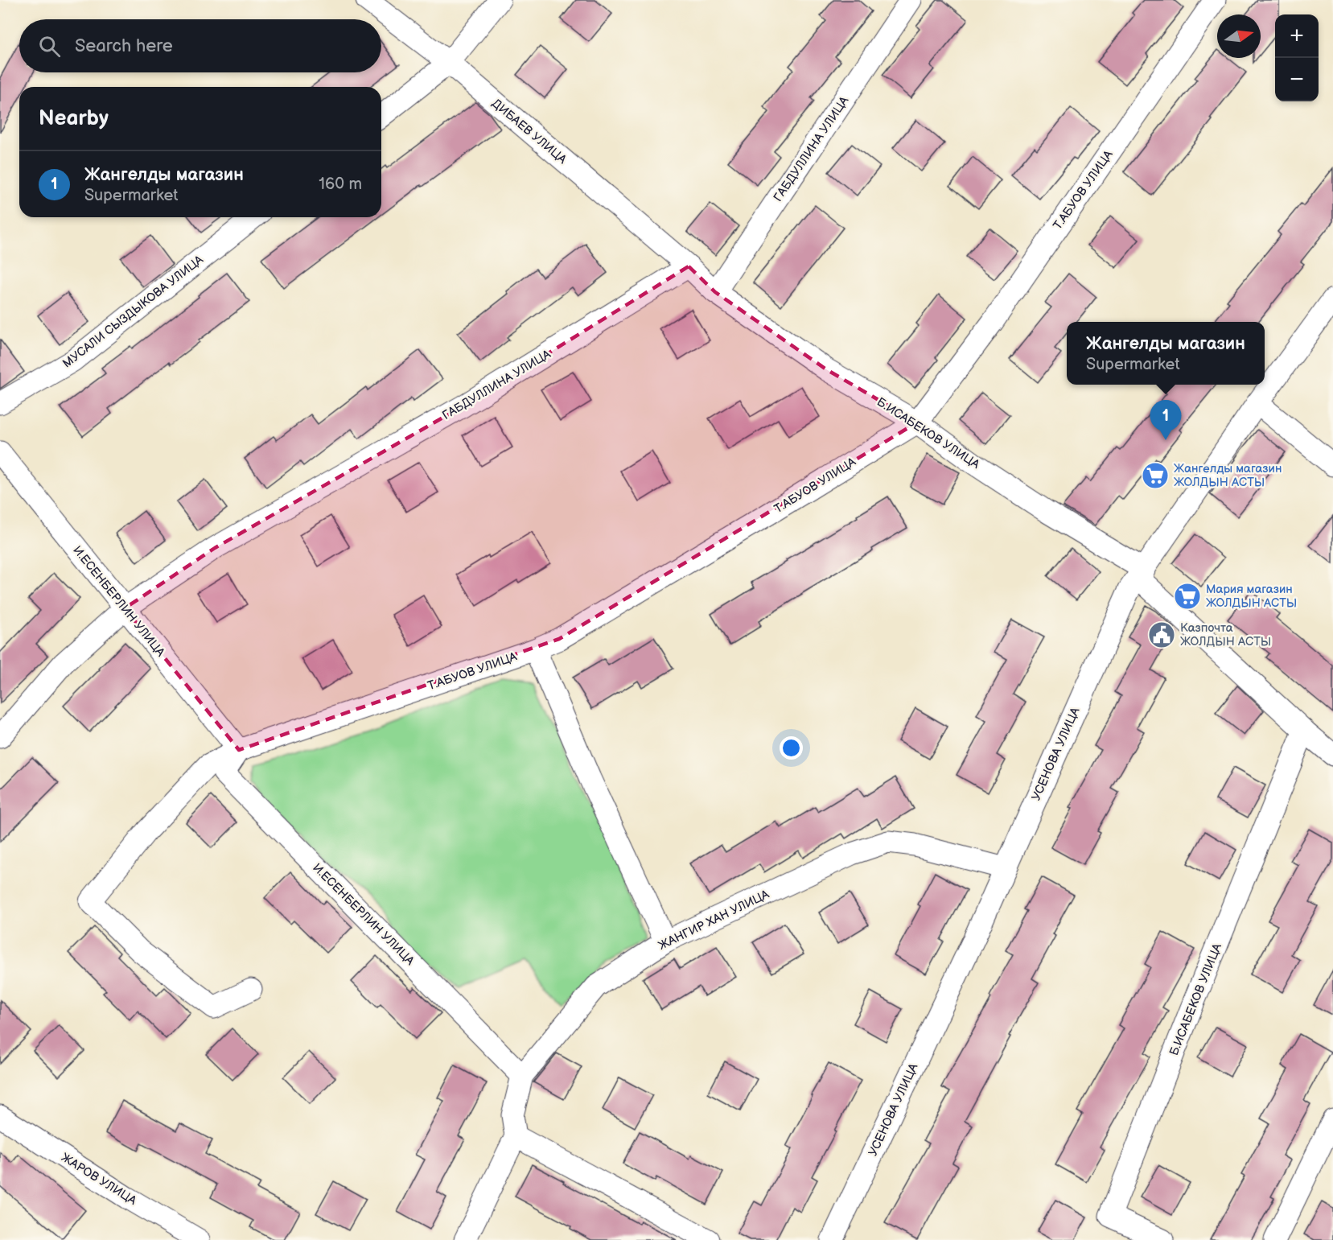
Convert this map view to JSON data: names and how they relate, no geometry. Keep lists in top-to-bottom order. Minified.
{"streets":{"street":["ДИБАЕВ УЛИЦА","ГАБДУЛЛИНА УЛИЦА","Т.АБУОВ УЛИЦА","МУСАЛИ СЫЗДЫКОВА УЛИЦА","Б.ИСАБЕКОВ УЛИЦА","И.ЕСЕНБЕРЛИН УЛИЦА","УСЕНОВА УЛИЦА","ЖАНГИР ХАН УЛИЦА","ЖАРОВ УЛИЦА"]},"crossings":[["ДИБАЕВ УЛИЦА","ГАБДУЛЛИНА УЛИЦА"],["ГАБДУЛЛИНА УЛИЦА","Б.ИСАБЕКОВ УЛИЦА"],["ГАБДУЛЛИНА УЛИЦА","И.ЕСЕНБЕРЛИН УЛИЦА"],["Т.АБУОВ УЛИЦА","Б.ИСАБЕКОВ УЛИЦА"],["Т.АБУОВ УЛИЦА","И.ЕСЕНБЕРЛИН УЛИЦА"],["Б.ИСАБЕКОВ УЛИЦА","УСЕНОВА УЛИЦА"],["И.ЕСЕНБЕРЛИН УЛИЦА","ЖАНГИР ХАН УЛИЦА"],["УСЕНОВА УЛИЦА","ЖАНГИР ХАН УЛИЦА"]],"places":{"supermarket":["Жангелды магазин ЖОЛДЫН АСТЫ","Мария магазин ЖОЛДЫН АСТЫ"],"public building":["Казпочта ЖОЛДЫН АСТЫ"]},"north":"right","page":{"map_buttons":["+","−"],"search":"Search here","heading":"Nearby","list":[{"mark":"1","name":"Жангелды магазин","note":"Supermarket","value":"160 m"}],"popup":["Жангелды магазин","Supermarket"],"pins":"1"}}
